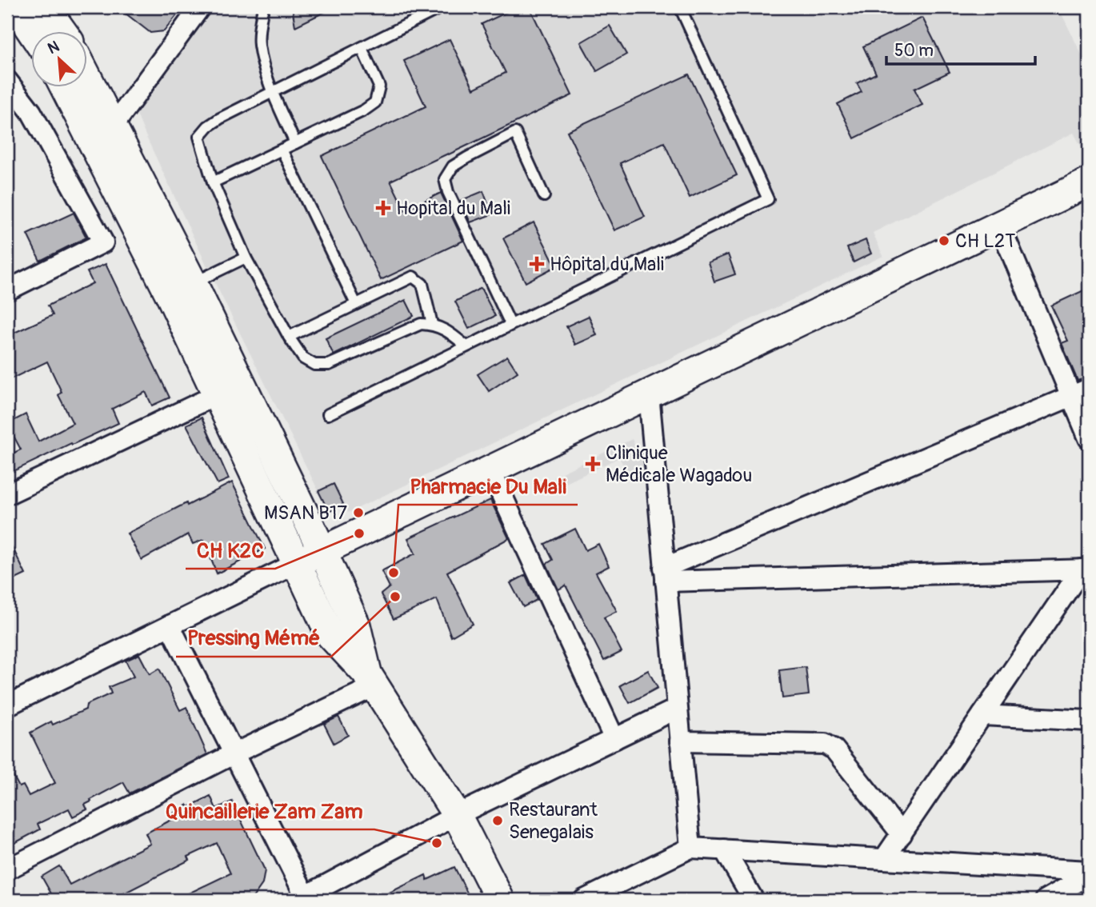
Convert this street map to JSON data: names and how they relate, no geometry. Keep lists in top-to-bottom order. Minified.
{"places":{"health":["Hopital du Mali","Hôpital du Mali","Clinique Médicale Wagadou"],"other":["CH L2T","MSAN B17","CH K2C","Pharmacie Du Mali","Pressing Mémé","Restaurant Senegalais","Quincaillerie Zam Zam"]},"scale_bar":"50 m","north":"top left"}
